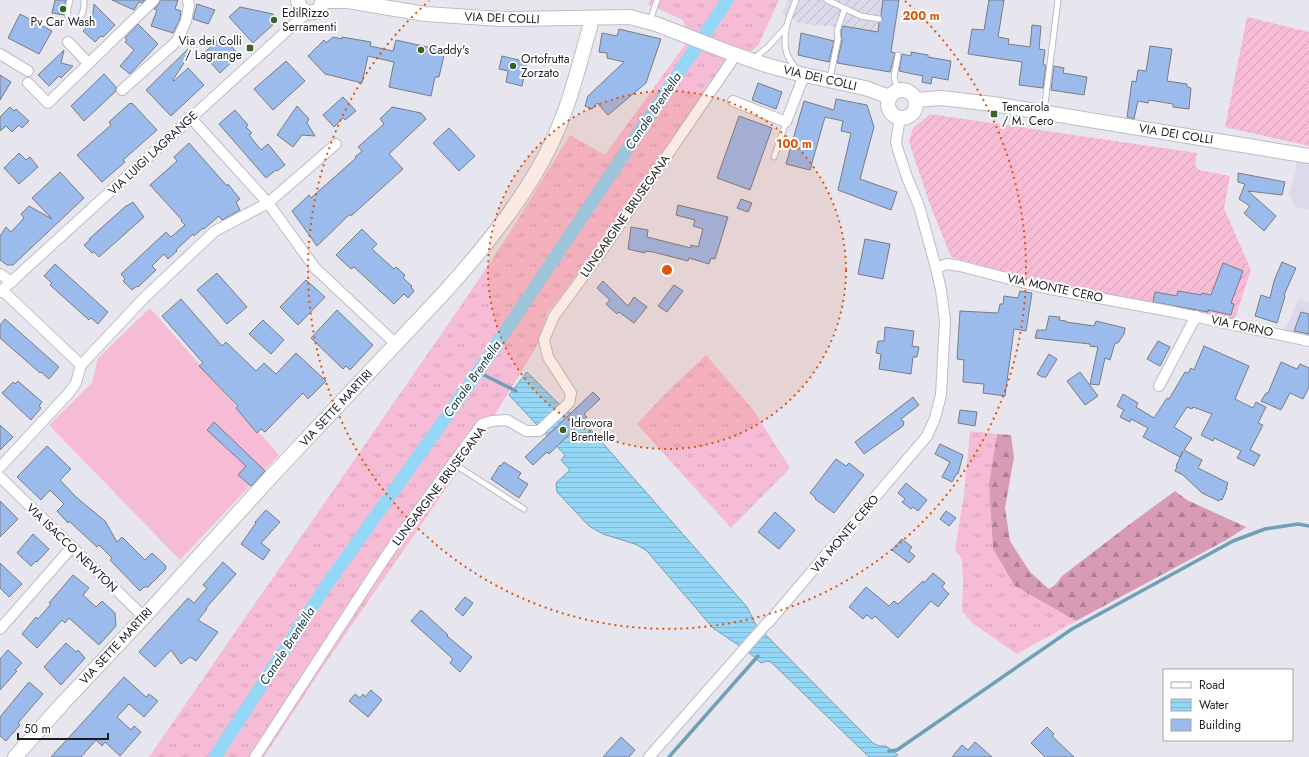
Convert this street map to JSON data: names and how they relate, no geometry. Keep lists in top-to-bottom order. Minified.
{"streets":{"main road":["VIA DEI COLLI","VIA SETTE MARTIRI"],"street":["VIA LUIGI LAGRANGE","LUNGARGINE BRUSEGANA","VIA MONTE CERO","VIA FORNO","VIA ISACCO NEWTON"]},"crossings":[["VIA DEI COLLI","VIA LUIGI LAGRANGE"],["VIA DEI COLLI","LUNGARGINE BRUSEGANA"],["VIA DEI COLLI","VIA MONTE CERO"],["VIA DEI COLLI","VIA SETTE MARTIRI"],["VIA MONTE CERO","VIA FORNO"],["VIA SETTE MARTIRI","VIA ISACCO NEWTON"]],"water":["Canale Brentella"],"places":{"other":["Pv Car Wash","EdilRizzo Serramenti","Caddy's","Ortofrutta Zorzato","Idrovora Brentelle"],"transit":["Via dei Colli / Lagrange","Tencarola / M. Cero"]},"legend":["Road","Water","Building"],"scale_bar":"50 m","rings":["200 m","100 m"]}
